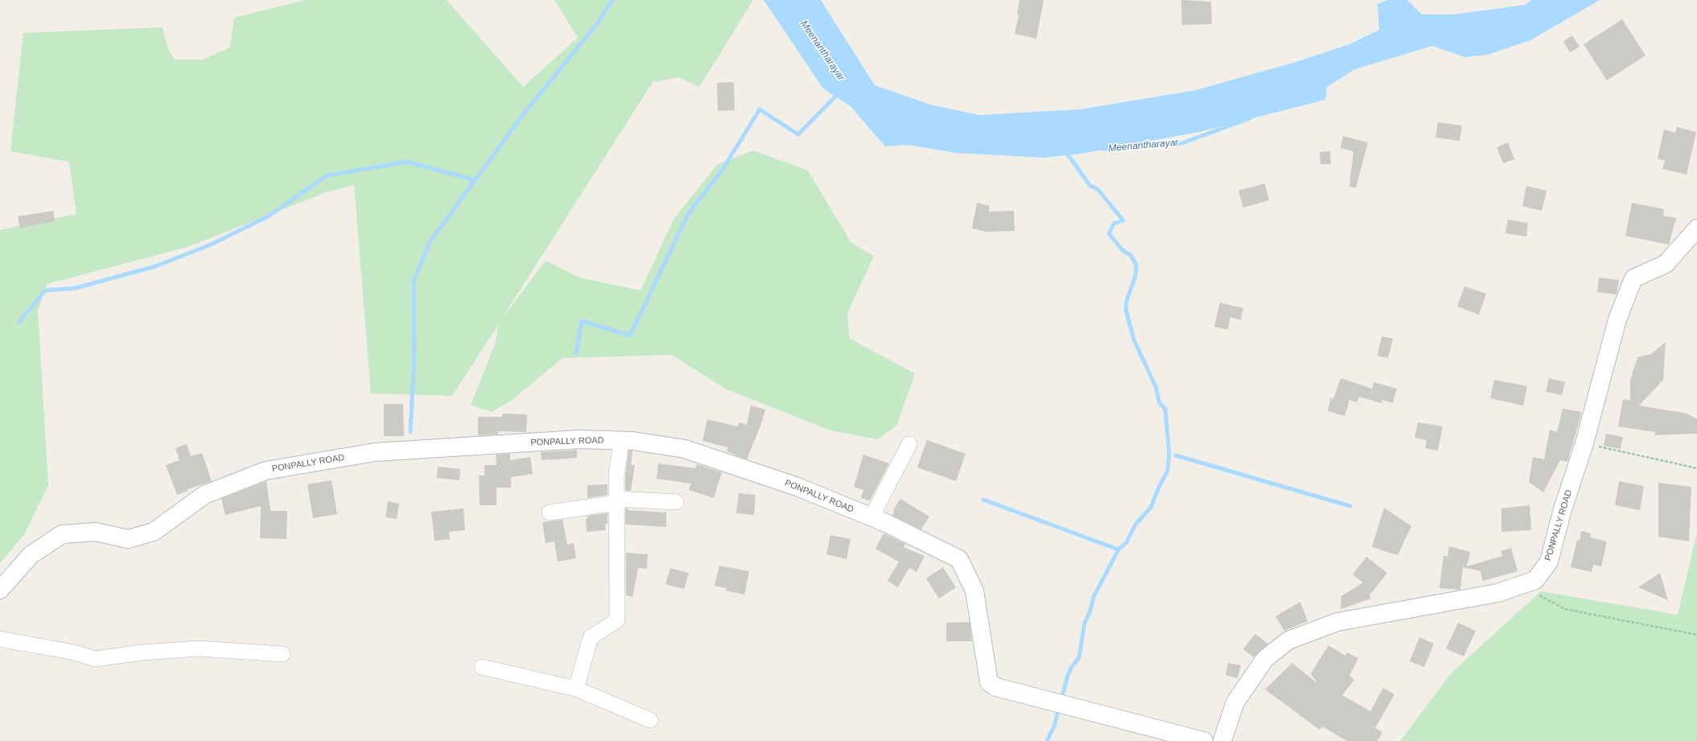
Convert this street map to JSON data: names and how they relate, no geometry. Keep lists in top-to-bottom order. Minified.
{"streets":{"main road":["PONPALLY ROAD"]},"water":["Meenantharayar"]}
